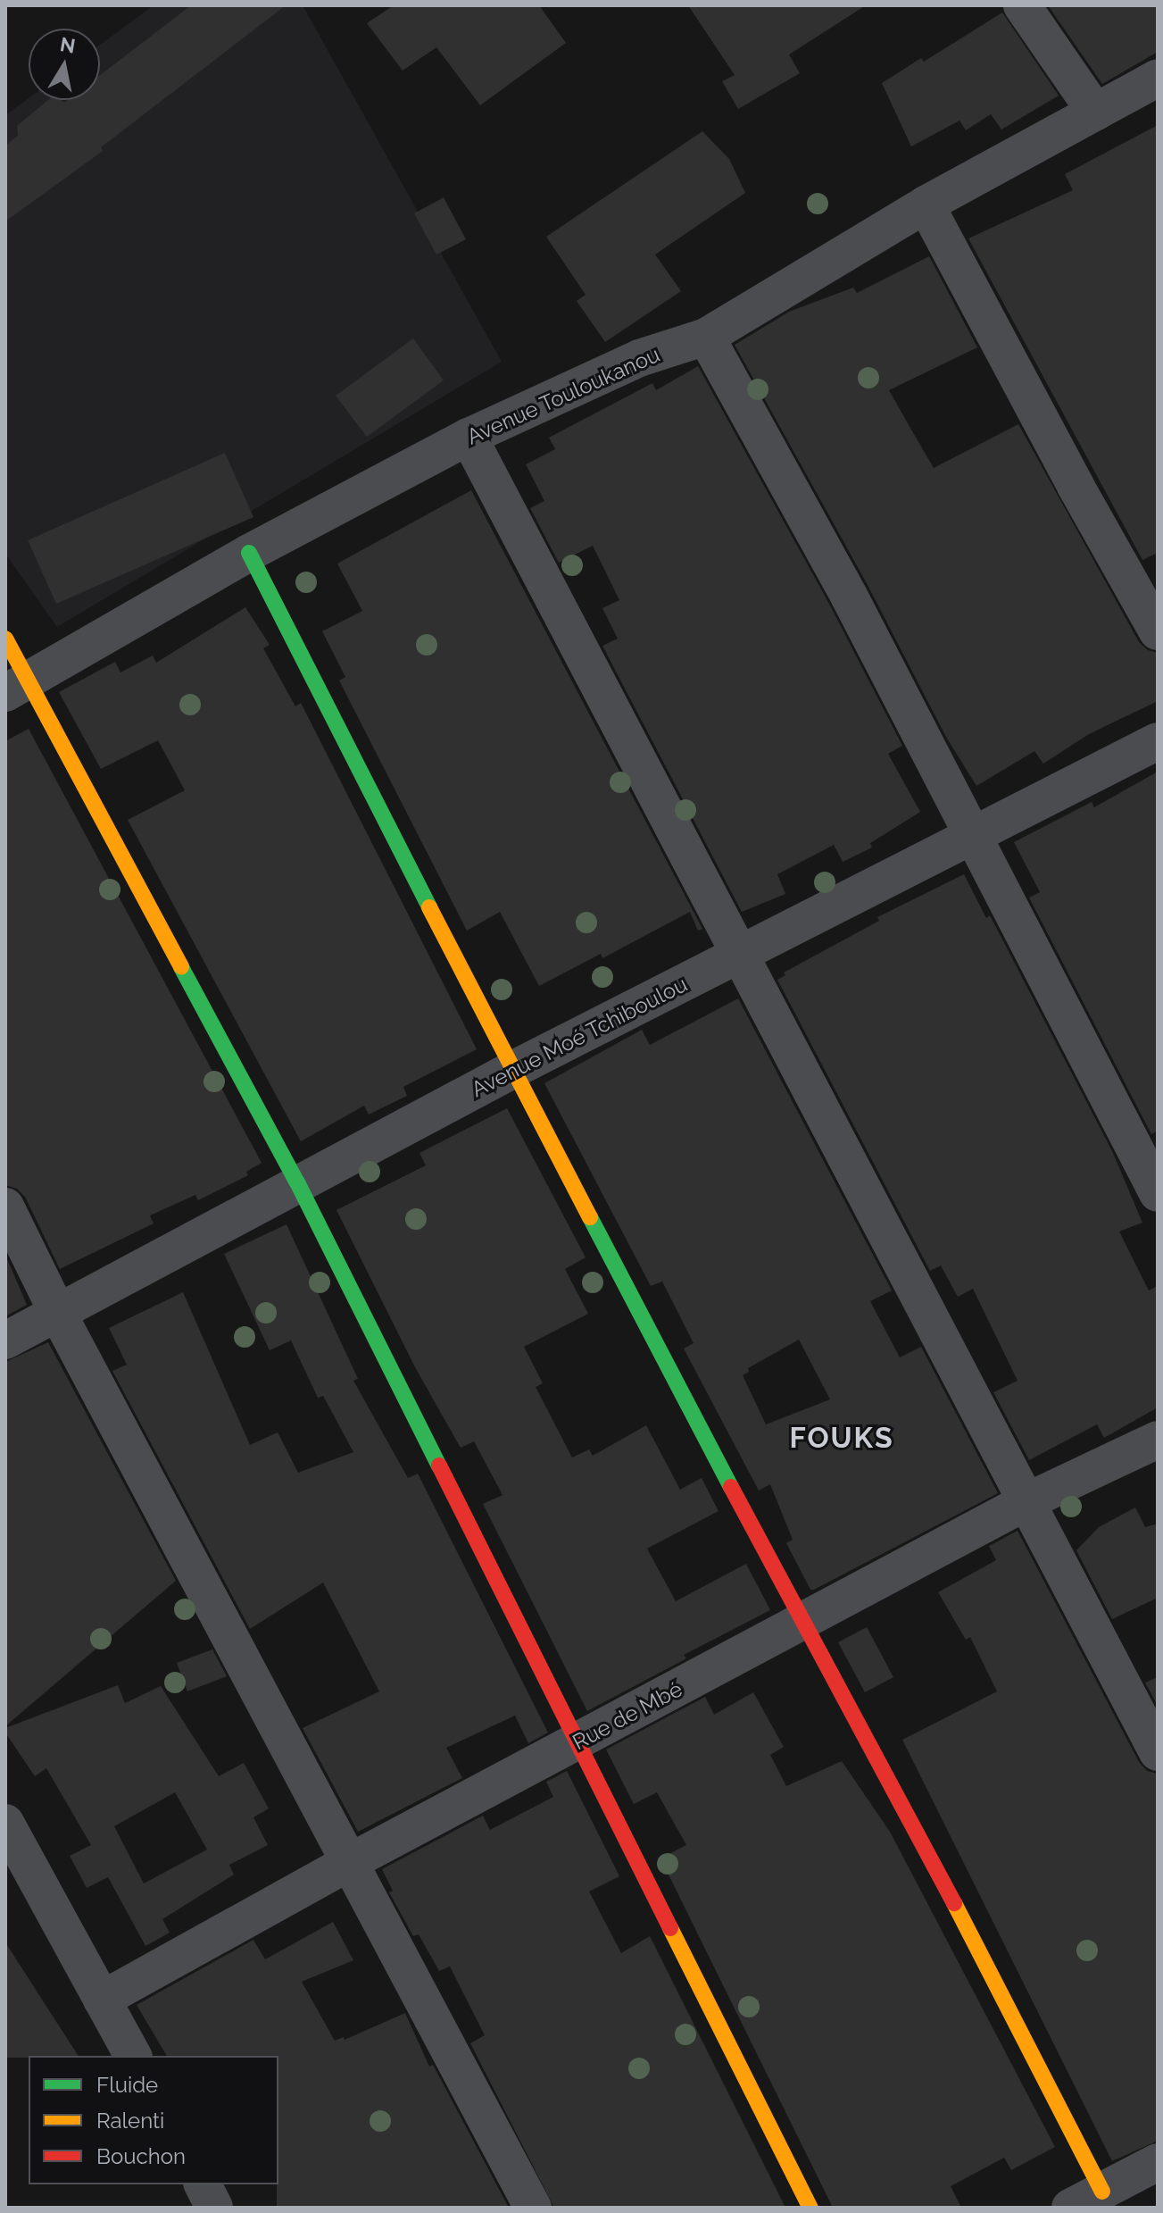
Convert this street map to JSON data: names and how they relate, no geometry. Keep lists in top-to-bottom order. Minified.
{"streets":{"street":["Avenue Touloukanou","Avenue Moé Tchiboulou","Rue de Mbé"]},"districts":["FOUKS"],"legend":["Fluide","Ralenti","Bouchon"],"north":"top"}
